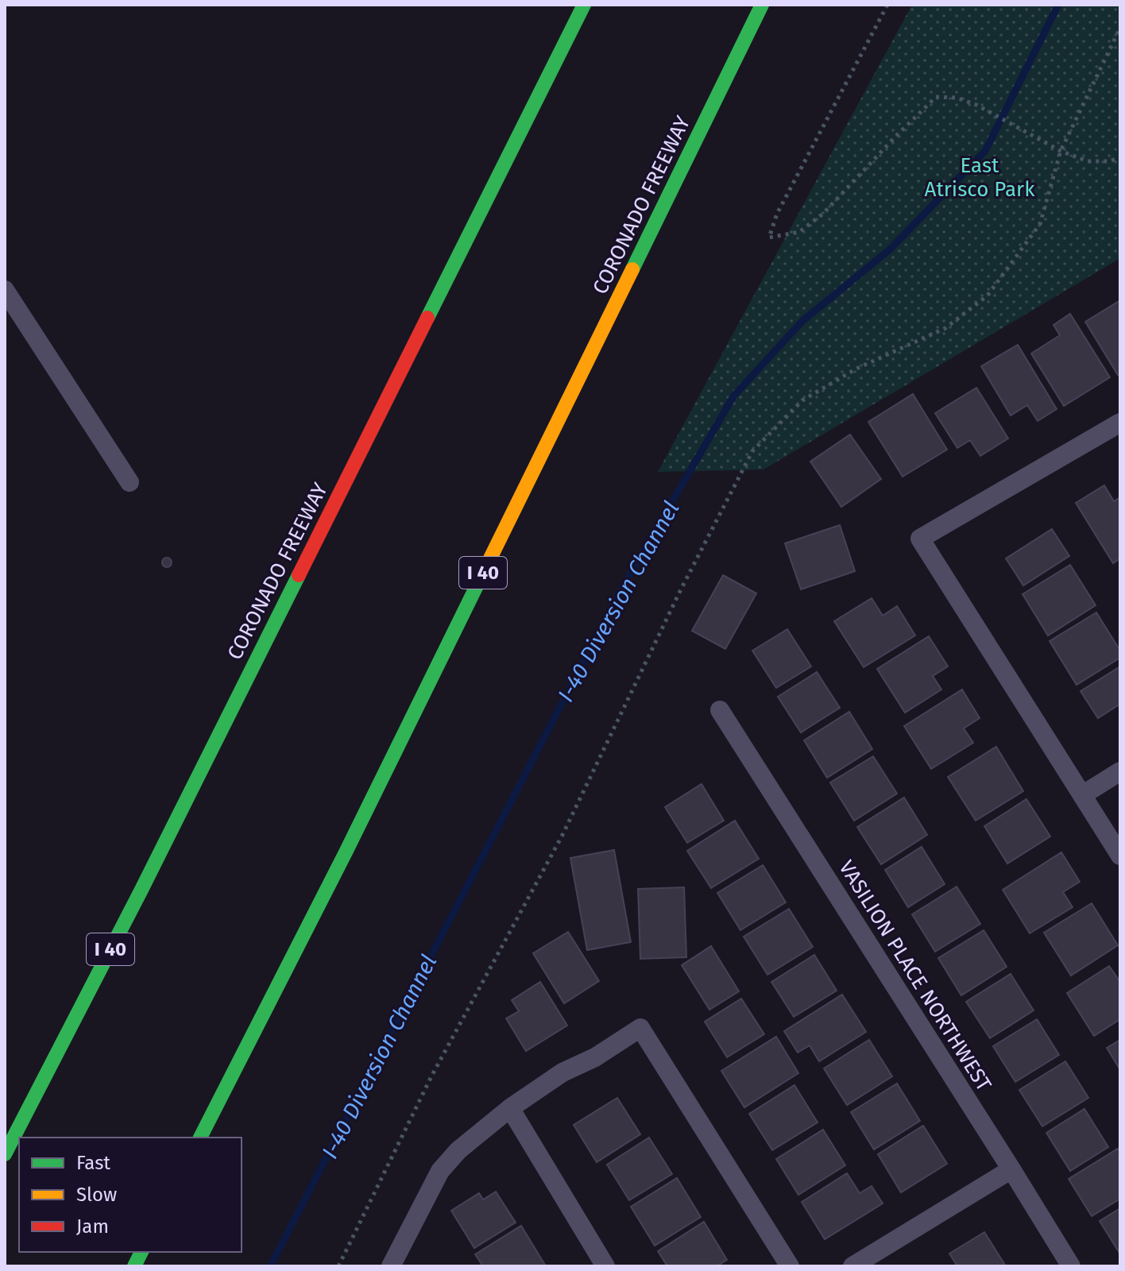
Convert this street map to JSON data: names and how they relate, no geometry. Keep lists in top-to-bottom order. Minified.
{"streets":{"highway":["CORONADO FREEWAY","I 40"],"street":["VASILION PLACE NORTHWEST"]},"water":["I-40 Diversion Channel"],"parks":["East Atrisco Park"],"legend":["Fast","Slow","Jam"]}
